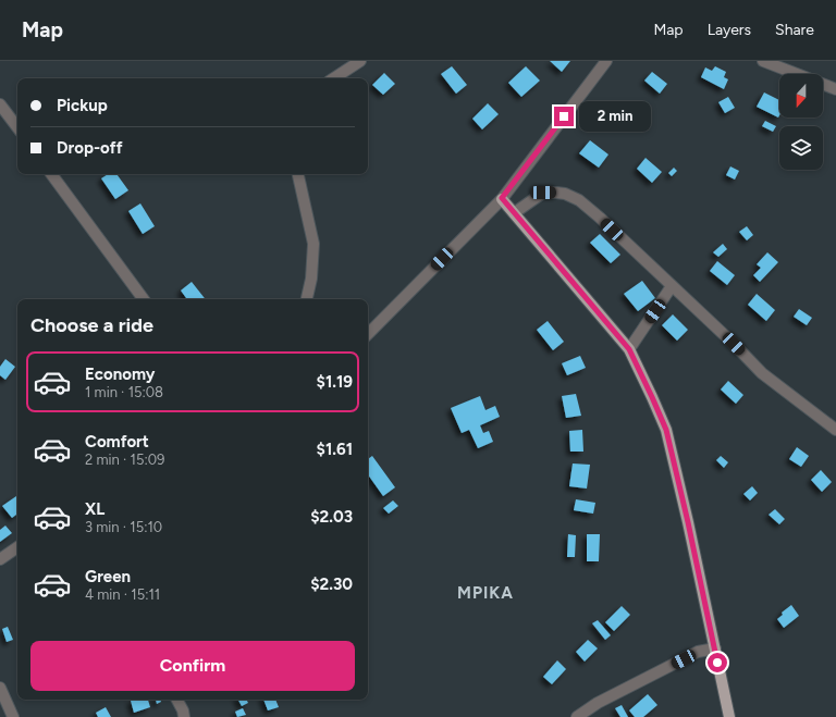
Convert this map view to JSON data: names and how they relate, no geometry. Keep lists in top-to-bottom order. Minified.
{"districts":["MPIKA"],"north":"bottom","page":{"header":"Map","nav":["Map","Layers","Share"],"banner":["Pickup","Drop-off"],"bubble":"2 min","heading":"Choose a ride","list":[{"name":"Economy","note":"1 min · 15:08","value":"$1.19"},{"name":"Comfort","note":"2 min · 15:09","value":"$1.61"},{"name":"XL","note":"3 min · 15:10","value":"$2.03"},{"name":"Green","note":"4 min · 15:11","value":"$2.30"}],"buttons":"Confirm"}}
